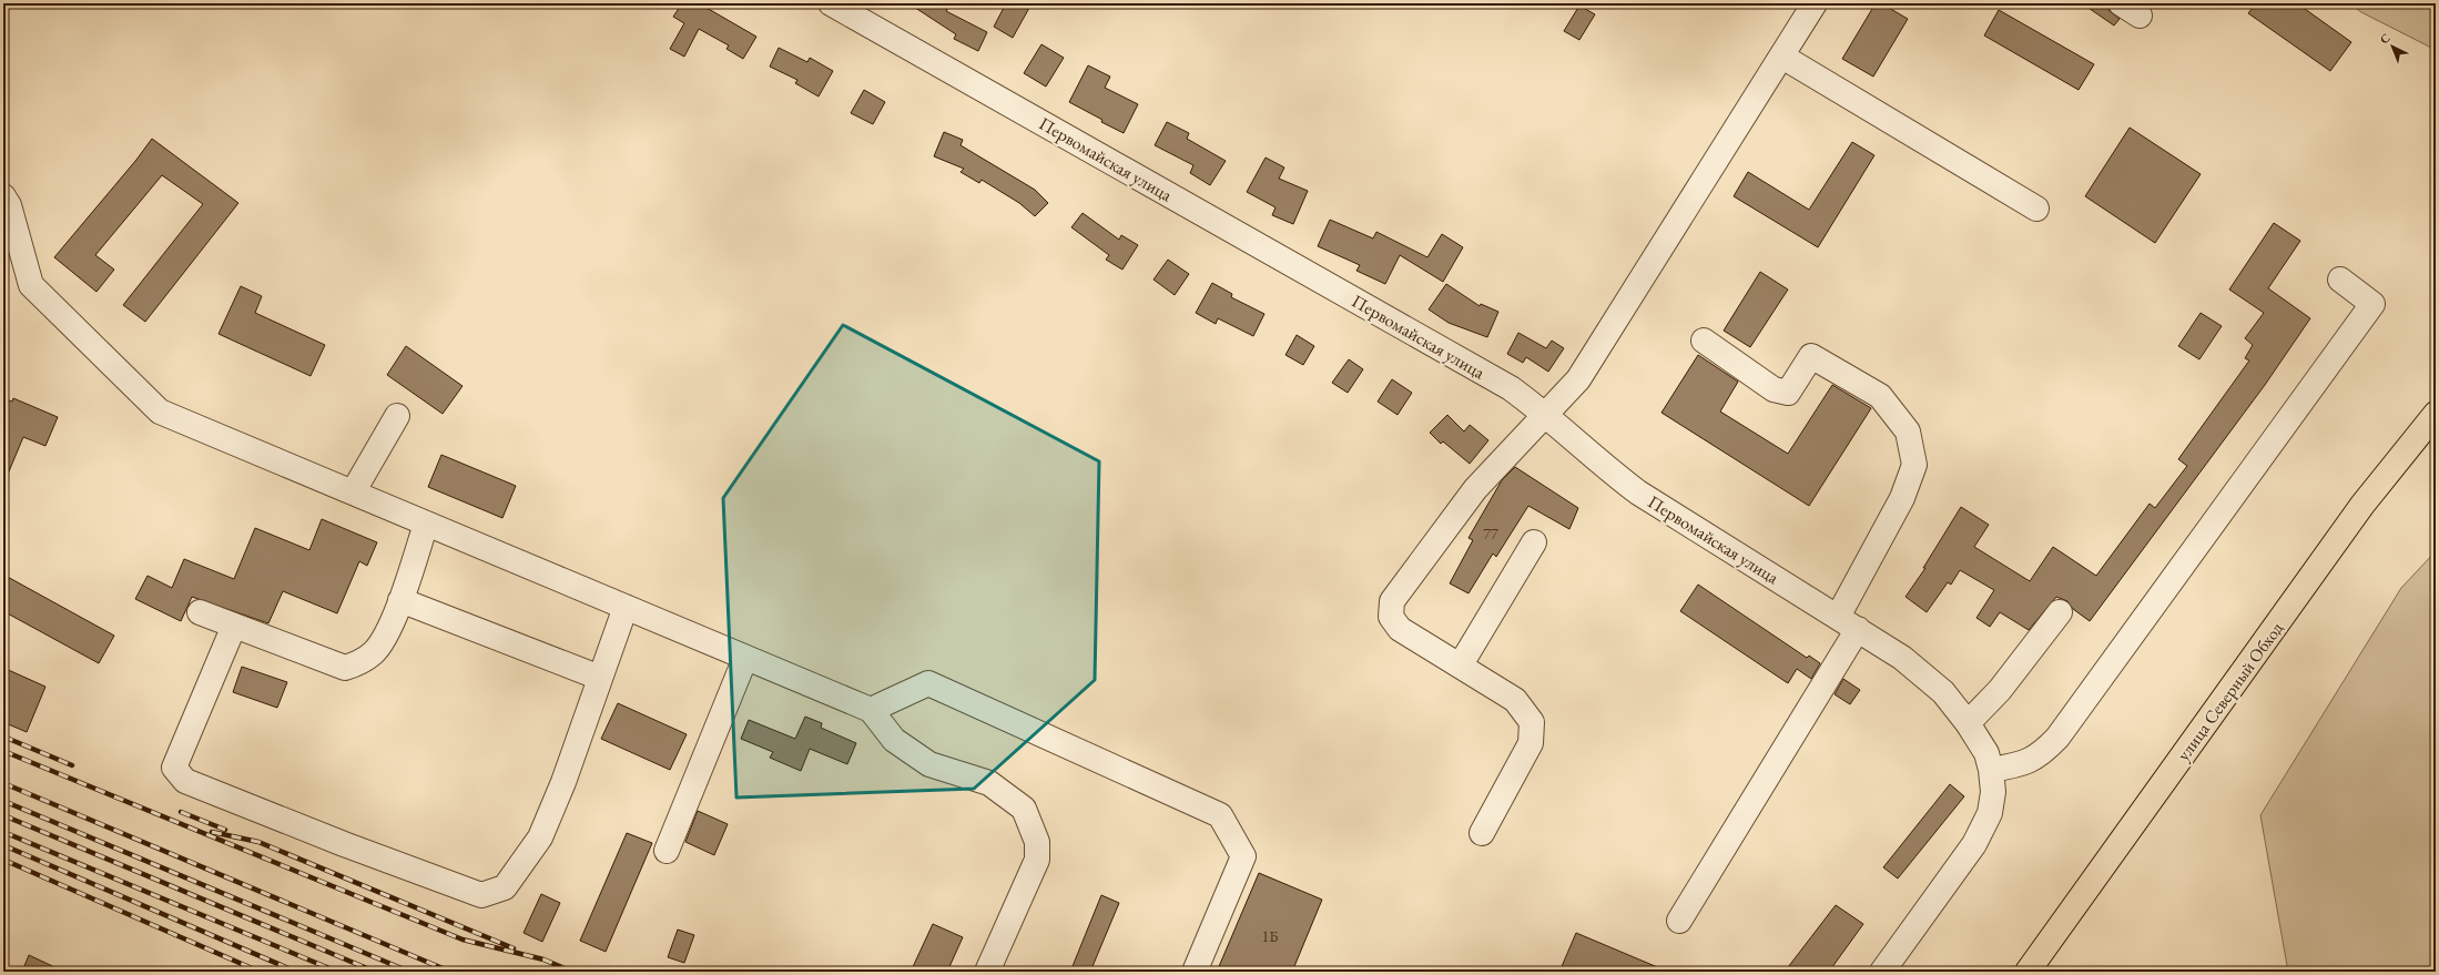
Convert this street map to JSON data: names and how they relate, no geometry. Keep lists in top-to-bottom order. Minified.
{"streets":{"highway":["улица Северный Обход"],"street":["Первомайская улица"]},"house_numbers":["77","1Б"],"north":"top left"}
